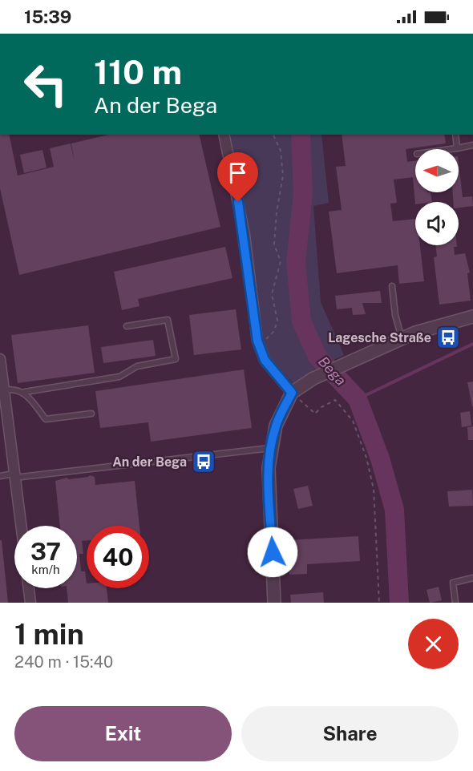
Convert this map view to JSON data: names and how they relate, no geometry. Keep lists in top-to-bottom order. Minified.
{"water":["Bega"],"places":{"bus stop":["Lagesche Straße","An der Bega"]},"north":"left","page":{"status":"15:39","turn":["110 m","An der Bega"],"speed":"37 km/h","limit":"40","heading":["1 min","240 m · 15:40"],"buttons":["Exit","Share"]}}
